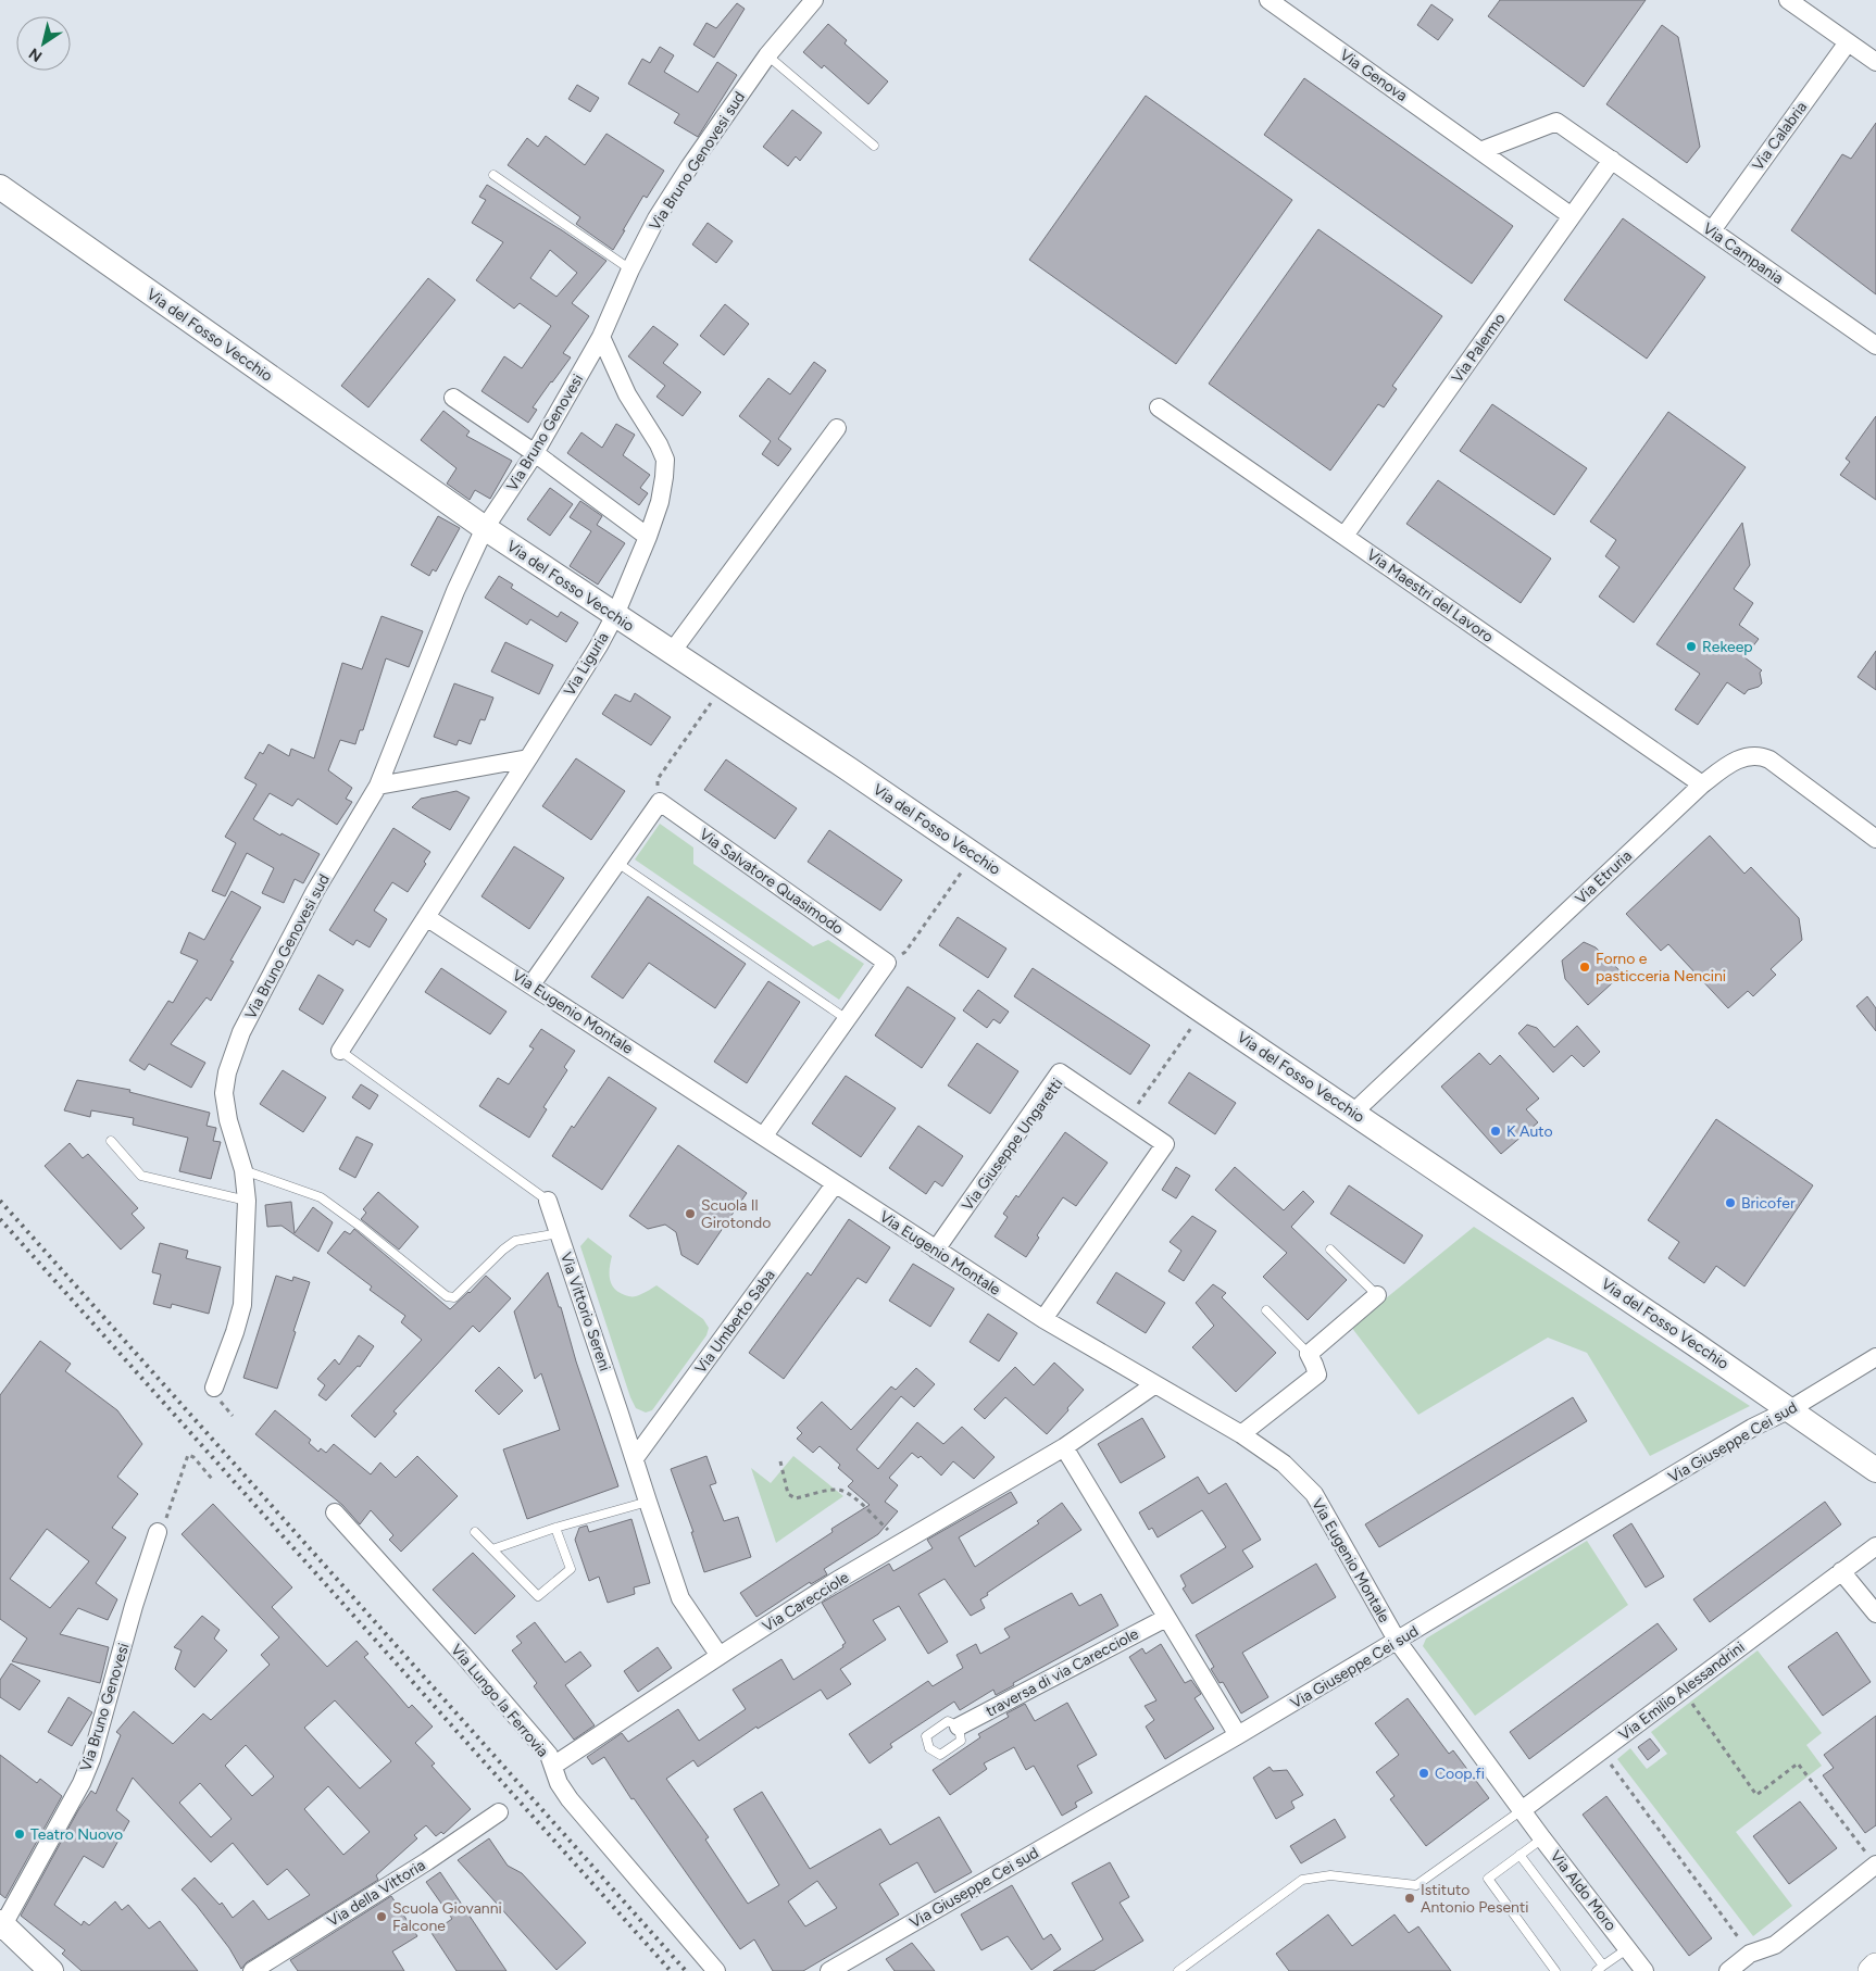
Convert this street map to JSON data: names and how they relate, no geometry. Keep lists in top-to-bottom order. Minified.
{"streets":{"street":["Via Genova","Via Calabria","Via Bruno Genovesi sud","Via Campania","Via del Fosso Vecchio","Via Palermo","Via Bruno Genovesi","Via Maestri del Lavoro","Via Liguria","Via Etruria","Via Salvatore Quasimodo","Via Eugenio Montale","Via Giuseppe Ungaretti","Via Vittorio Sereni","Via Umberto Saba","Via Giuseppe Cei sud","Via Carecciole","traversa di via Carecciole","Via Emilio Alessandrini","Via Lungo la Ferrovia","Via Aldo Moro","Via della Vittoria"]},"crossings":[["Via Genova","Via Palermo"],["Via Calabria","Via Campania"],["Via Bruno Genovesi sud","Via del Fosso Vecchio"],["Via Bruno Genovesi sud","Via Bruno Genovesi"],["Via Bruno Genovesi sud","Via Liguria"],["Via Campania","Via Palermo"],["Via del Fosso Vecchio","Via Bruno Genovesi"],["Via del Fosso Vecchio","Via Liguria"],["Via del Fosso Vecchio","Via Etruria"],["Via del Fosso Vecchio","Via Giuseppe Cei sud"],["Via Palermo","Via Maestri del Lavoro"],["Via Bruno Genovesi","Via Liguria"],["Via Maestri del Lavoro","Via Etruria"],["Via Eugenio Montale","Via Giuseppe Ungaretti"],["Via Eugenio Montale","Via Umberto Saba"],["Via Eugenio Montale","Via Giuseppe Cei sud"],["Via Eugenio Montale","Via Carecciole"],["Via Eugenio Montale","Via Emilio Alessandrini"],["Via Eugenio Montale","Via Aldo Moro"],["Via Vittorio Sereni","Via Umberto Saba"],["Via Vittorio Sereni","Via Carecciole"],["Via Carecciole","Via Lungo la Ferrovia"],["Via Emilio Alessandrini","Via Aldo Moro"]],"places":["Rekeep","Forno e pasticceria Nencini","K Auto","Bricofer","Scuola Il Girotondo","Coop.fi","Teatro Nuovo","Istituto Antonio Pesenti","Scuola Giovanni Falcone"],"north":"bottom left"}
